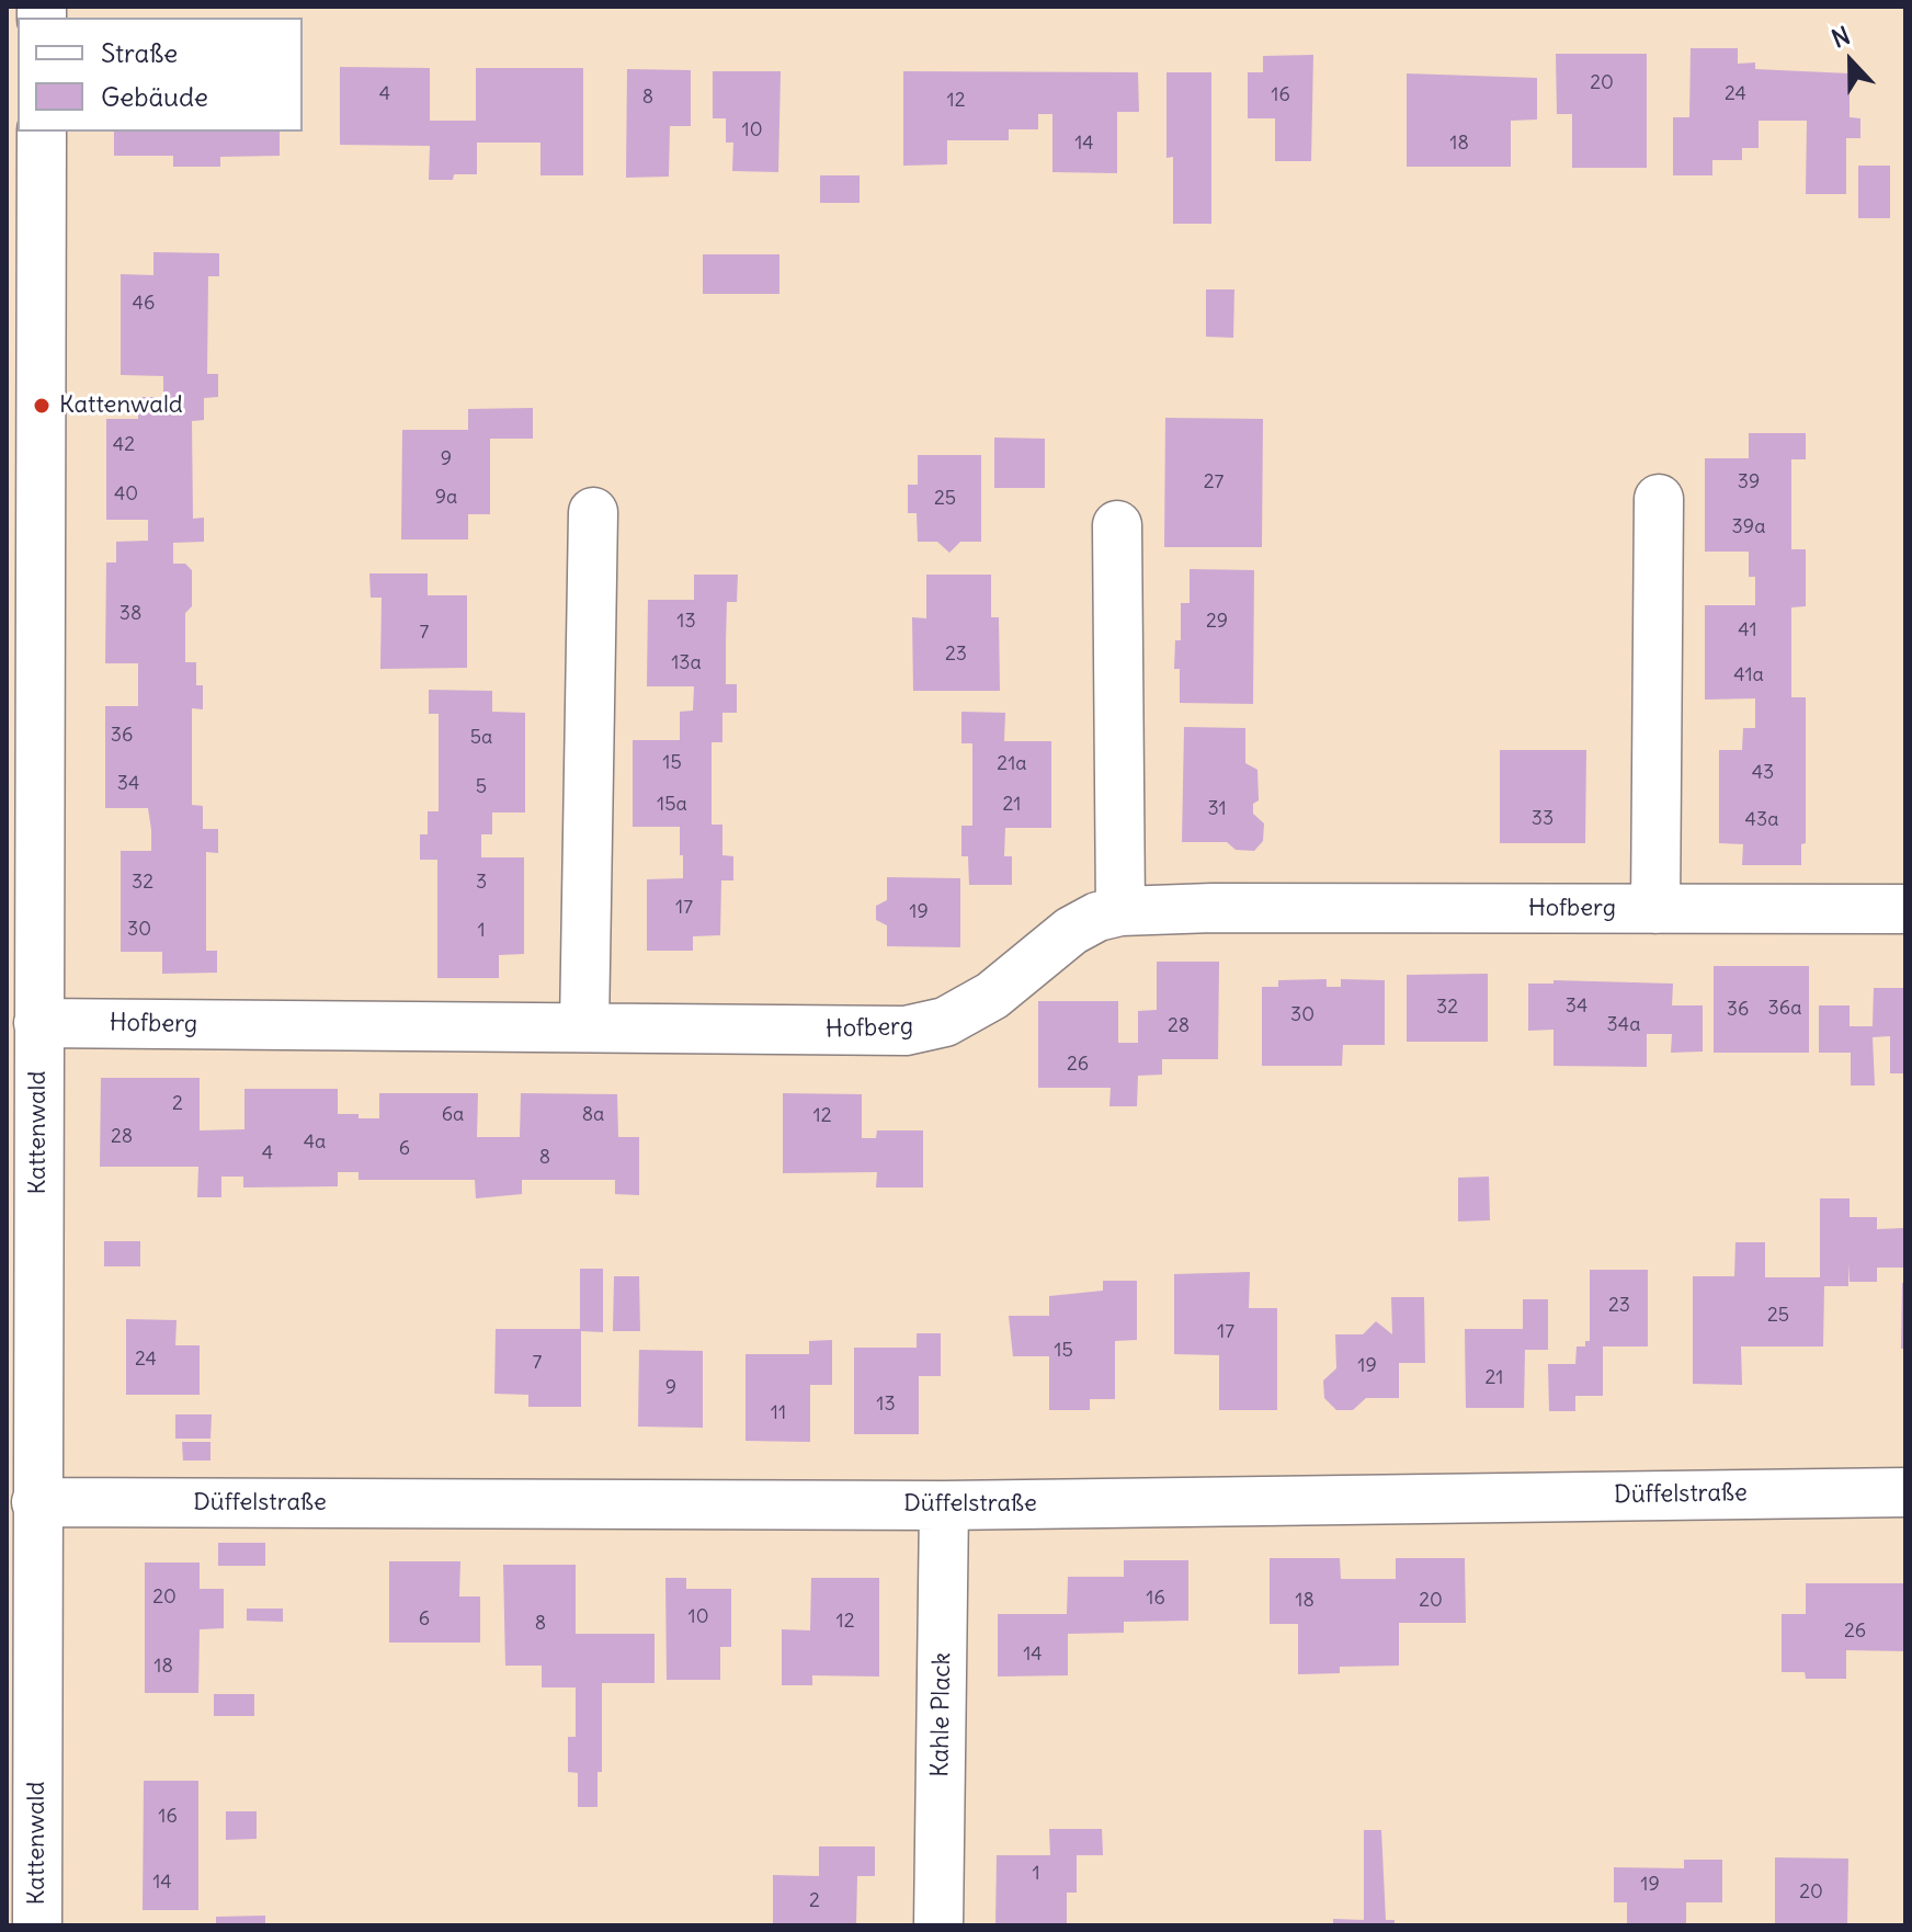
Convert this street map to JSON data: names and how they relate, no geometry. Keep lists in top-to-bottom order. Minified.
{"streets":{"street":["Hofberg","Kattenwald","Düffelstraße","Kahle Plack"]},"crossings":[["Hofberg","Kattenwald"],["Kattenwald","Düffelstraße"],["Düffelstraße","Kahle Plack"]],"places":["Kattenwald"],"house_numbers":["20","4","24","16","8","12","10","14","18","46","42","9","27","39","40","9a","25","39a","38","13","29","41","7","23","13a","41a","36","5a","15","21a","43","34","5","15a","21","31","33","43a","32","3","17","19","30","1","34","32","36a","36","30","34a","28","26","2","6a","8a","12","28","4a","6","4","8","23","25","17","15","24","7","19","21","9","13","11","20","16","18","20","10","6","12","8","26","14","18","16","1","14","19","20","2"],"legend":["Straße","Gebäude"],"north":"top"}
